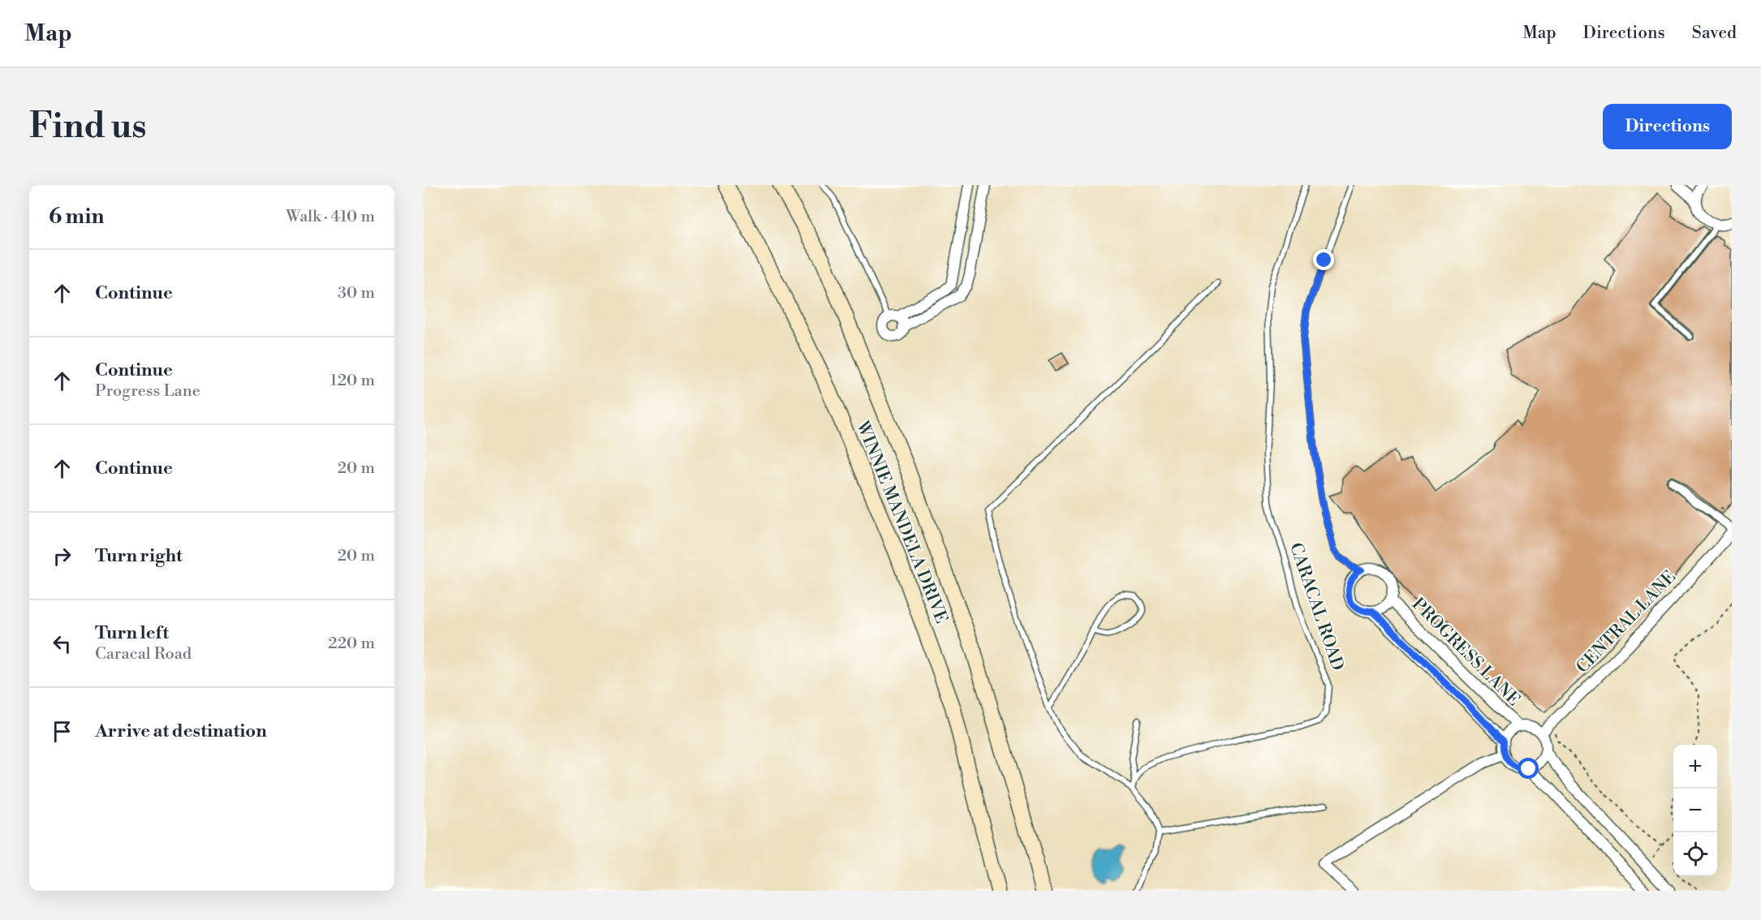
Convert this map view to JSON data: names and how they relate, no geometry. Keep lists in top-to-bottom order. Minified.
{"streets":{"main road":["WINNIE MANDELA DRIVE"],"street":["CENTRAL LANE","PROGRESS LANE"],"lane":["CARACAL ROAD"]},"crossings":[["CENTRAL LANE","PROGRESS LANE"]],"page":{"header":"Map","nav":["Map","Directions","Saved"],"buttons":"Directions","title":"Find us","heading":["6 min","Walk · 410 m"],"list":[["Continue","30 m"],["Continue","Progress Lane","120 m"],["Continue","20 m"],["Turn right","20 m"],["Turn left","Caracal Road","220 m"],"Arrive at destination"],"map_buttons":["+","−"]}}
